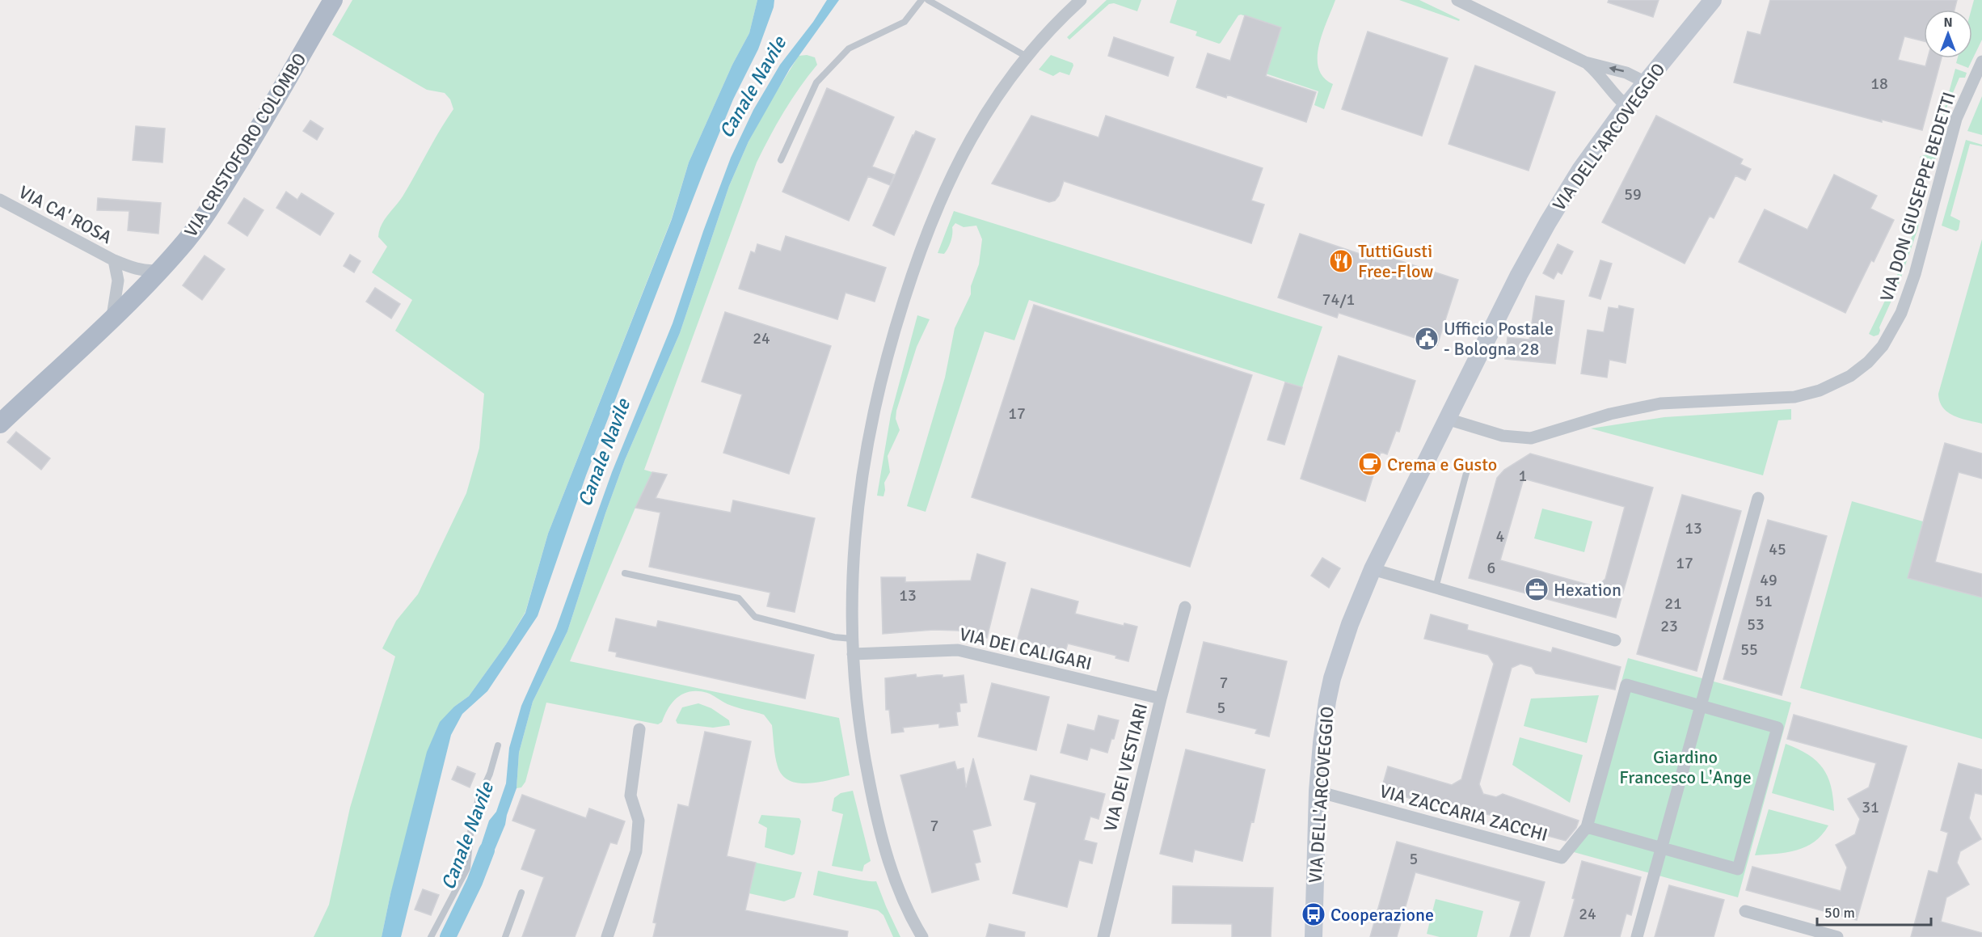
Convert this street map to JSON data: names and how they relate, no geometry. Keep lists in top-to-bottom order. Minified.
{"streets":{"main road":["VIA CRISTOFORO COLOMBO"],"street":["VIA DELL'ARCOVEGGIO","VIA DON GIUSEPPE BEDETTI","VIA CA' ROSA","VIA DEI CALIGARI","VIA DEI VESTIARI","VIA ZACCARIA ZACCHI"]},"crossings":[["VIA DELL'ARCOVEGGIO","VIA DON GIUSEPPE BEDETTI"],["VIA DELL'ARCOVEGGIO","VIA ZACCARIA ZACCHI"],["VIA CRISTOFORO COLOMBO","VIA CA' ROSA"],["VIA DEI CALIGARI","VIA DEI VESTIARI"]],"water":["Canale Navile"],"parks":["Giardino Francesco L'Ange"],"places":{"restaurant":["TuttiGusti Free-Flow"],"public building":["Ufficio Postale - Bologna 28"],"cafe":["Crema e Gusto"],"office":["Hexation"],"bus stop":["Cooperazione"]},"house_numbers":["18","59","74/1","24","17","1","13","4","45","17","6","49","13","51","21","53","23","55","7","5","31","7","5","24"],"scale_bar":"50 m","north":"top"}
